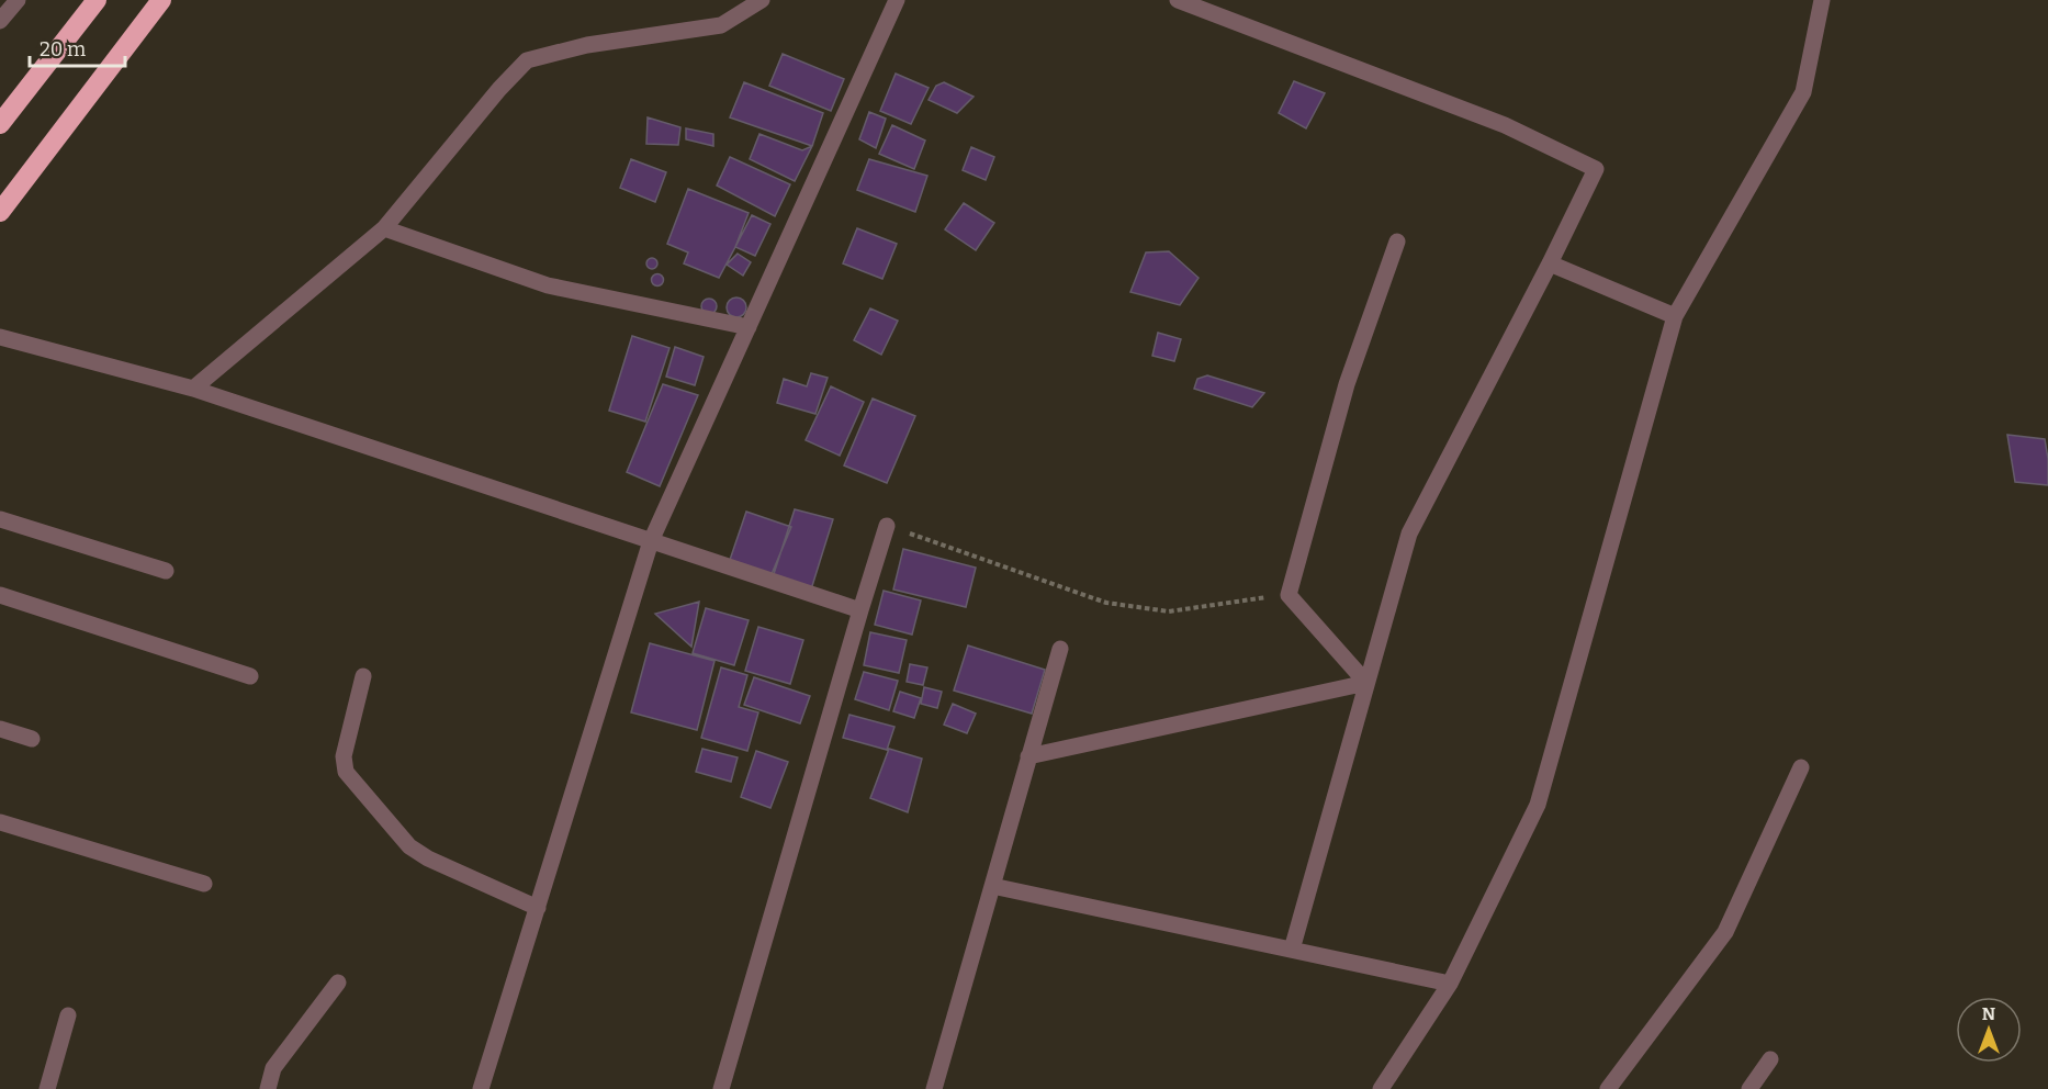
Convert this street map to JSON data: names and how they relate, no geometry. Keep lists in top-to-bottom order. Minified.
{"scale_bar":"20 m","north":"top"}
